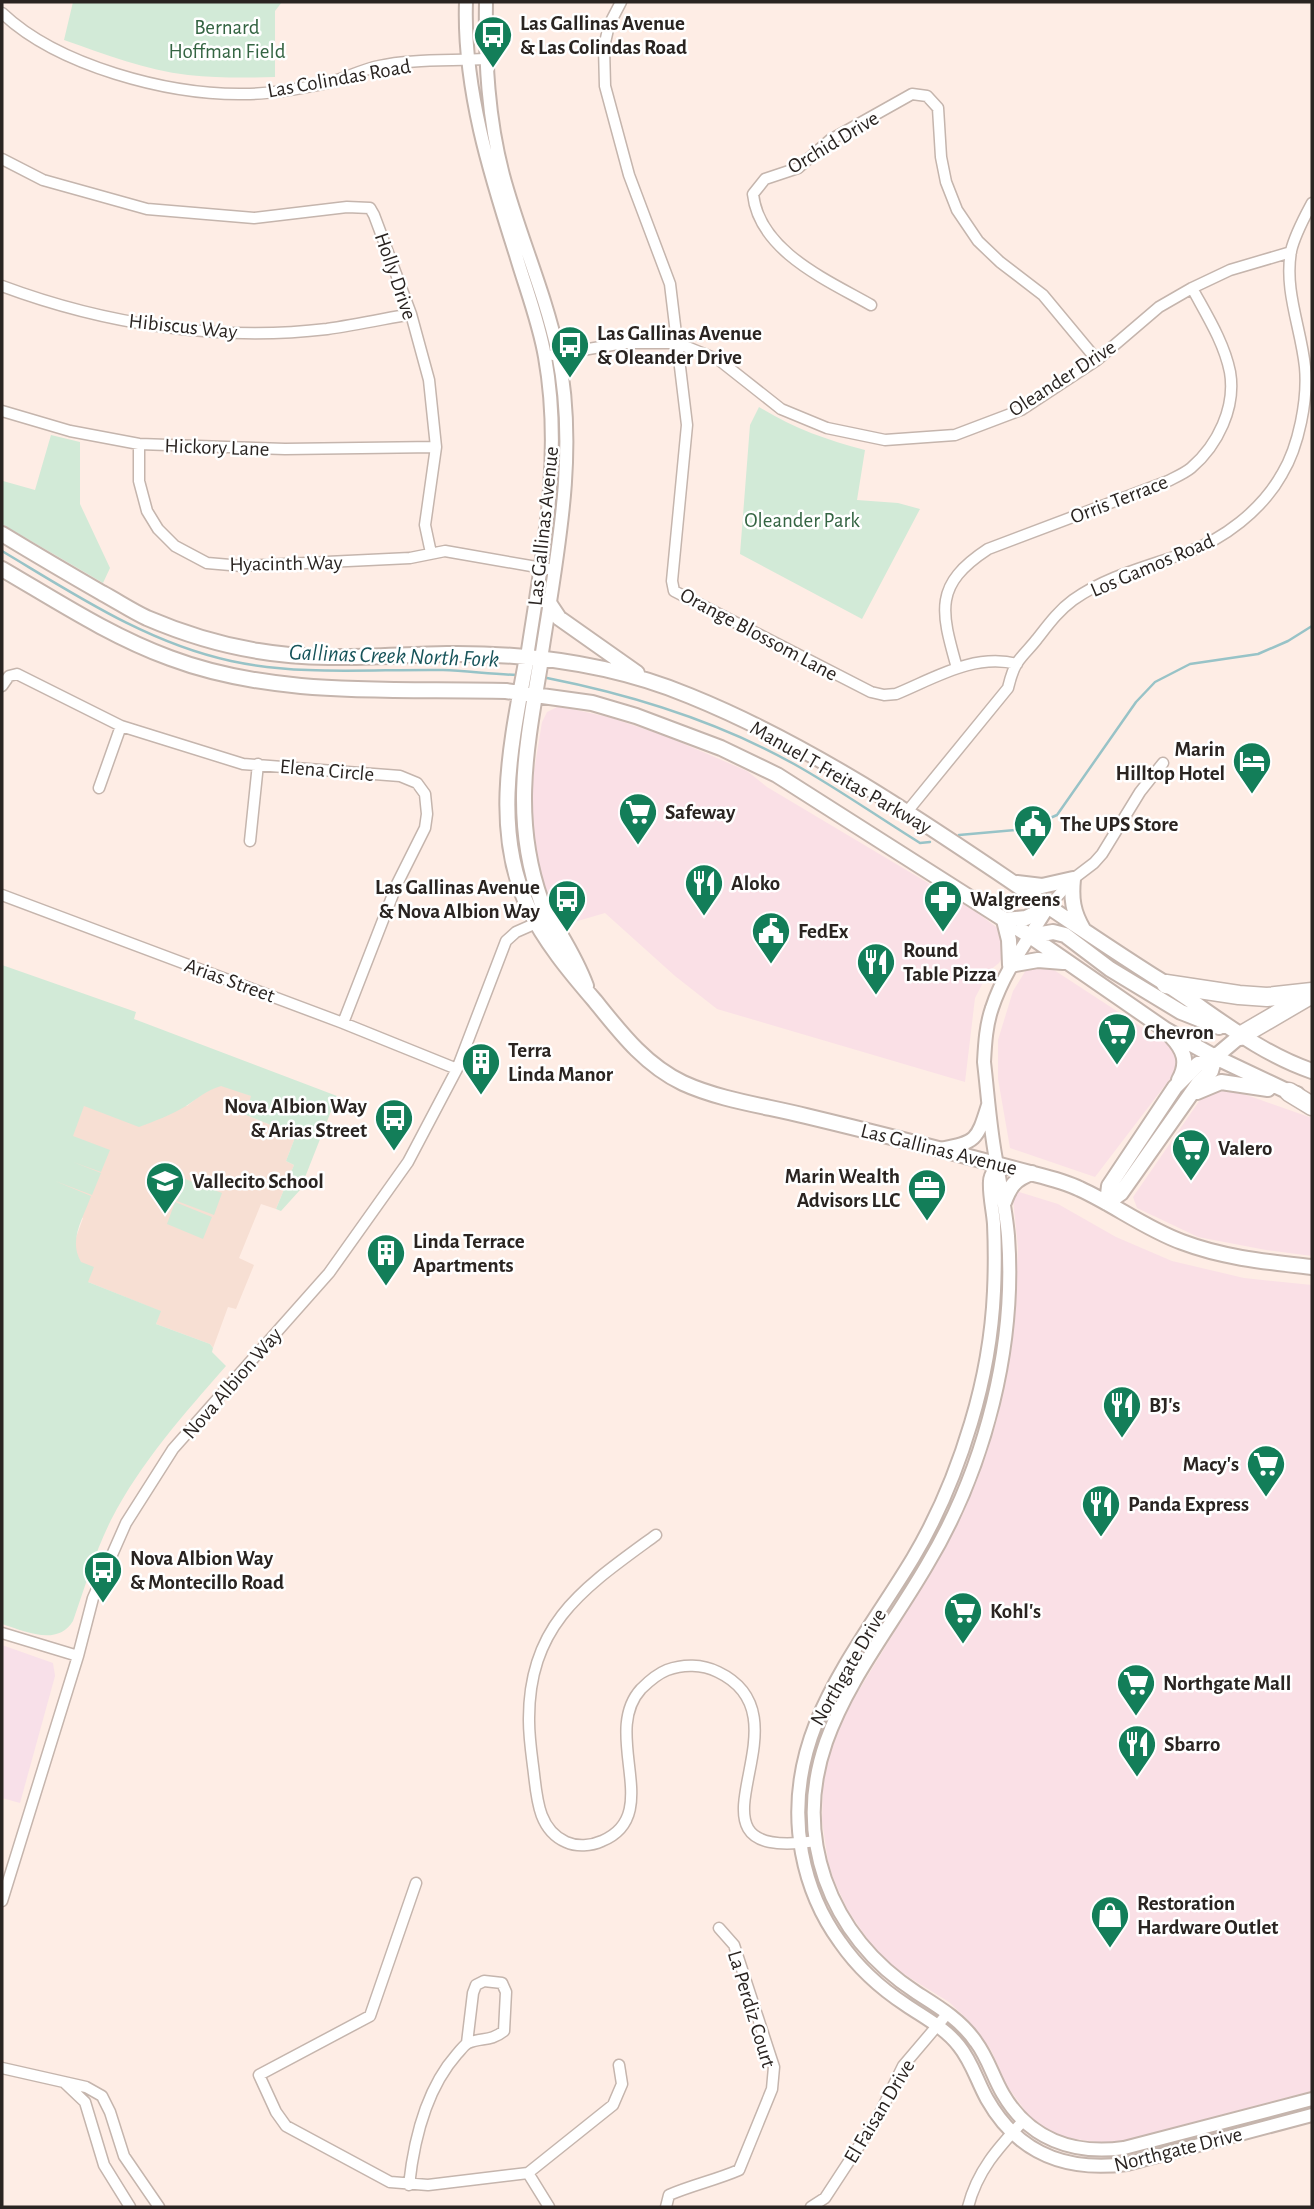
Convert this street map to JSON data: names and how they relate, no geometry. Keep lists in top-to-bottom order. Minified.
{"streets":{"main road":["Las Gallinas Avenue","Manuel T Freitas Parkway"],"street":["Las Colindas Road","Orchid Drive","Holly Drive","Hibiscus Way","Oleander Drive","Hickory Lane","Orris Terrace","Hyacinth Way","Los Gamos Road","Orange Blossom Lane","Elena Circle","Arias Street","Nova Albion Way","Northgate Drive","La Perdiz Court","El Faisan Drive"]},"crossings":[["Las Colindas Road","Las Gallinas Avenue"],["Orchid Drive","Oleander Drive"],["Holly Drive","Hibiscus Way"],["Holly Drive","Hickory Lane"],["Holly Drive","Hyacinth Way"],["Oleander Drive","Orris Terrace"],["Oleander Drive","Las Gallinas Avenue"],["Oleander Drive","Los Gamos Road"],["Oleander Drive","Orange Blossom Lane"],["Hickory Lane","Hyacinth Way"],["Orris Terrace","Orange Blossom Lane"],["Las Gallinas Avenue","Manuel T Freitas Parkway"],["Las Gallinas Avenue","Nova Albion Way"],["Las Gallinas Avenue","Northgate Drive"],["Los Gamos Road","Orange Blossom Lane"],["Los Gamos Road","Manuel T Freitas Parkway"],["Elena Circle","Arias Street"],["Manuel T Freitas Parkway","Northgate Drive"],["Arias Street","Nova Albion Way"],["Northgate Drive","El Faisan Drive"]],"water":["Gallinas Creek North Fork"],"parks":["Bernard Hoffman Field","Oleander Park"],"places":{"bus stop":["Las Gallinas Avenue & Las Colindas Road","Las Gallinas Avenue & Oleander Drive","Las Gallinas Avenue & Nova Albion Way","Nova Albion Way & Arias Street","Nova Albion Way & Montecillo Road"],"hotel":["Marin Hilltop Hotel"],"supermarket":["Safeway","Chevron","Valero","Macy's","Kohl's","Northgate Mall"],"public building":["The UPS Store","FedEx"],"restaurant":["Aloko","Round Table Pizza","BJ's","Panda Express","Sbarro"],"pharmacy":["Walgreens"],"building":["Terra Linda Manor","Linda Terrace Apartments"],"school or university":["Vallecito School"],"office":["Marin Wealth Advisors LLC"],"shop":["Restoration Hardware Outlet"]}}
